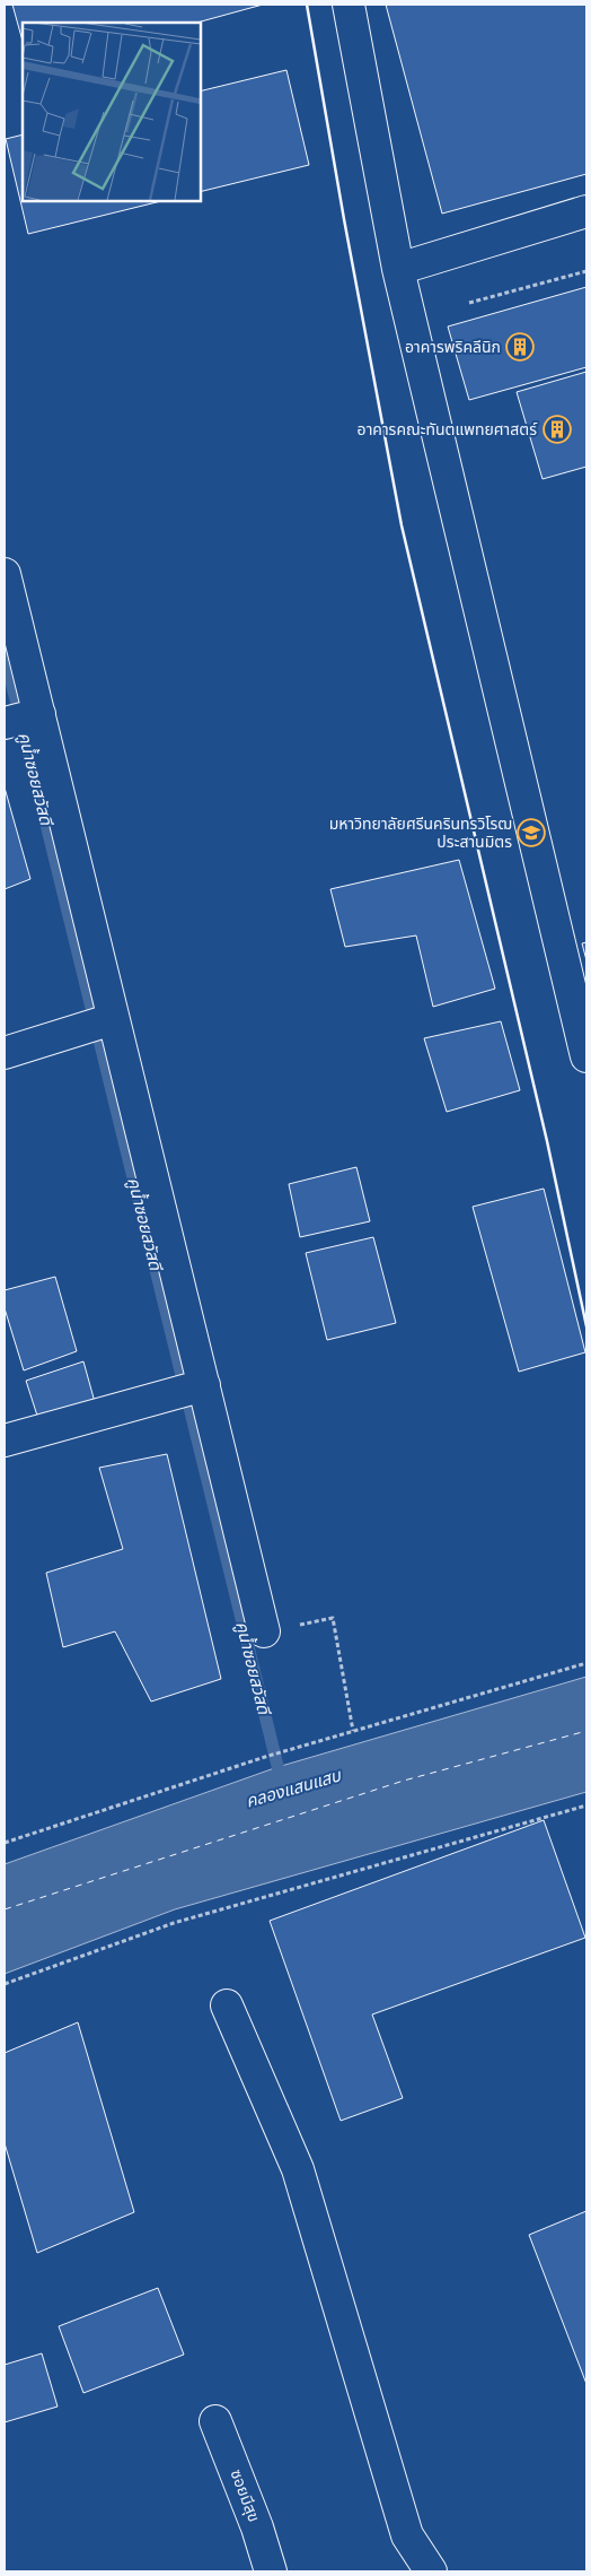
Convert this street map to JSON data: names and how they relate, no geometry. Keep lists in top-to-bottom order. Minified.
{"streets":{"street":["ซอยมีสุข"]},"water":["คูน้ำซอยสวัสดี","คลองแสนแสบ"],"places":{"building":["อาคารพริคลีนิก","อาคารคณะทันตแพทยศาสตร์"],"school or university":["มหาวิทยาลัยศรีนครินทรวิโรฒ ประสานมิตร"]}}
